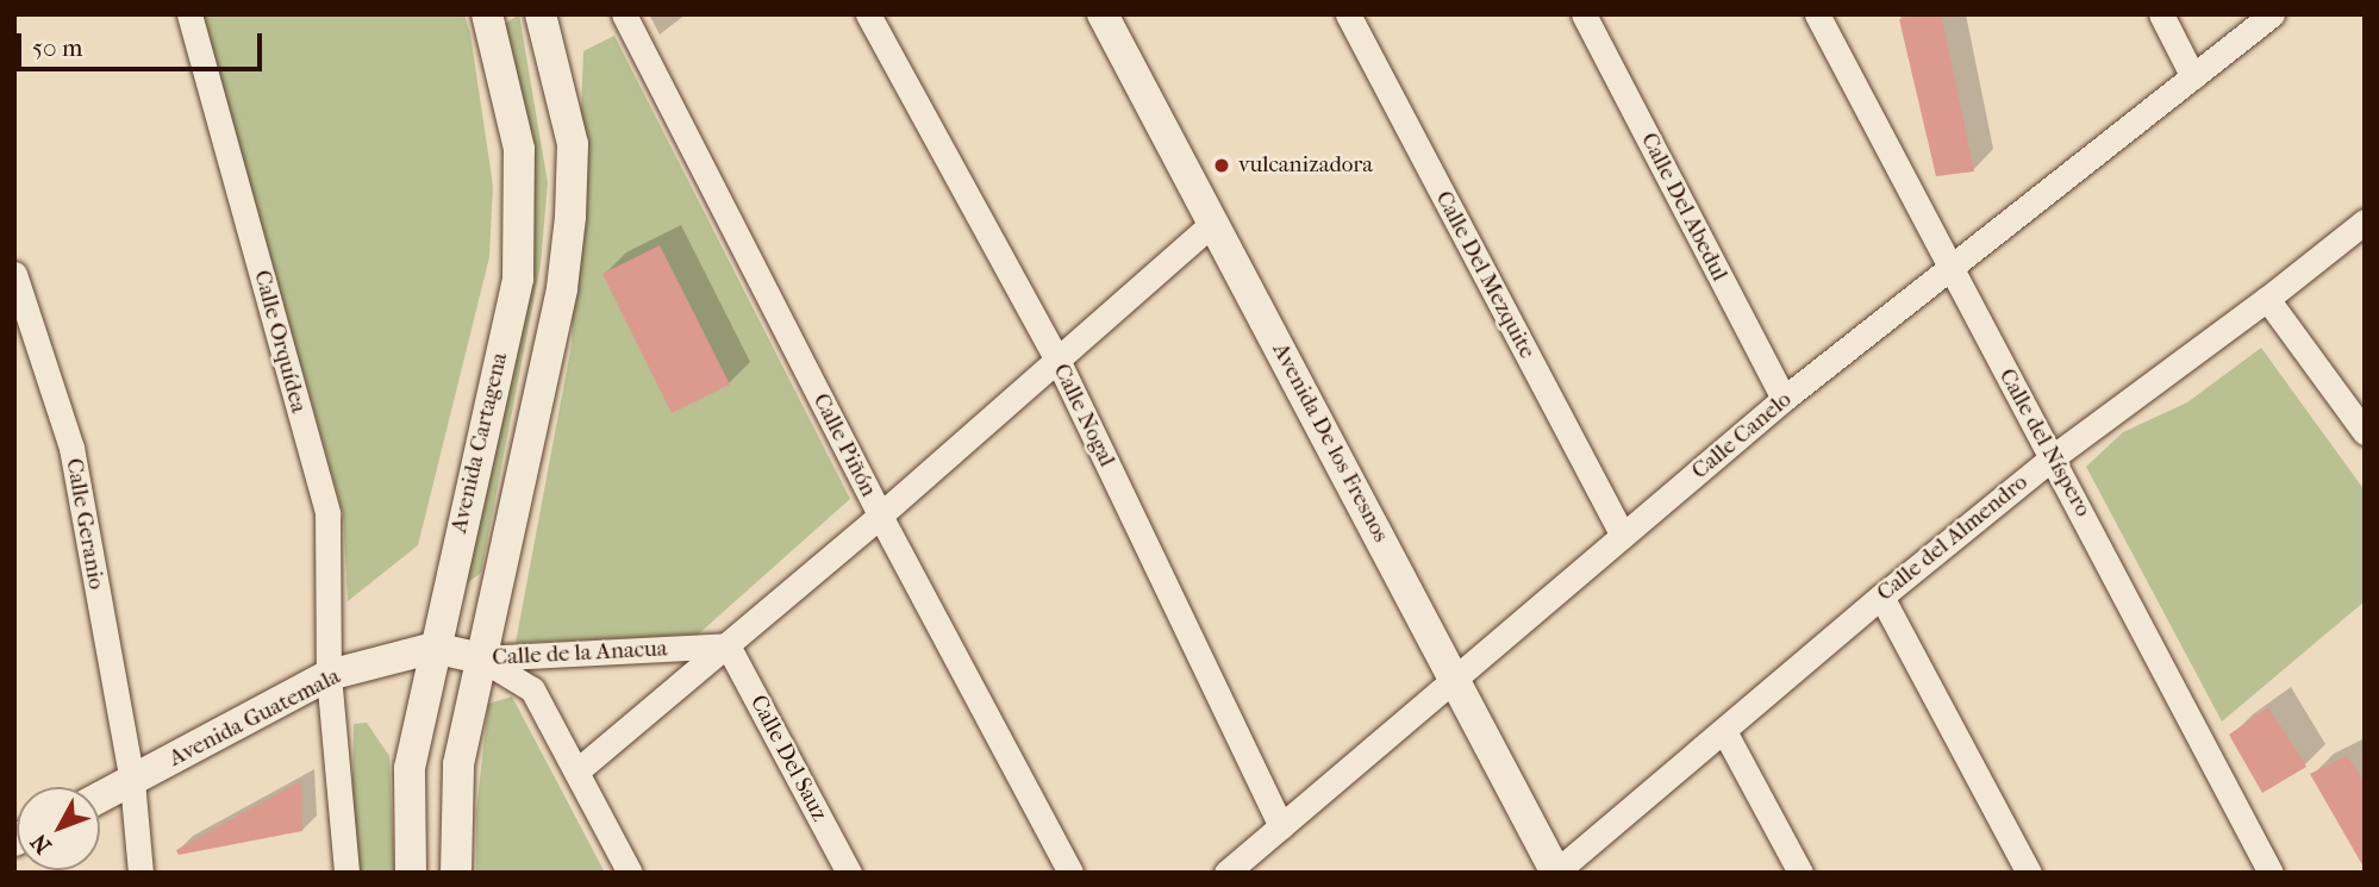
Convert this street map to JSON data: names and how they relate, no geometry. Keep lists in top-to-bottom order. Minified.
{"streets":{"street":["Calle Del Abedul","Calle Del Mezquite","Calle Orquídea","Calle Nogal","Calle Canelo","Avenida Cartagena","Avenida De los Fresnos","Calle del Níspero","Calle Piñón","Calle Geranio","Calle del Almendro","Calle de la Anacua","Avenida Guatemala","Calle Del Sauz"]},"crossings":[["Calle Del Abedul","Calle Canelo"],["Calle Del Mezquite","Calle Canelo"],["Calle Orquídea","Avenida Guatemala"],["Calle Nogal","Calle Canelo"],["Calle Nogal","Calle de la Anacua"],["Calle Canelo","Avenida De los Fresnos"],["Calle Canelo","Calle del Níspero"],["Avenida Cartagena","Calle de la Anacua"],["Avenida Cartagena","Avenida Guatemala"],["Avenida De los Fresnos","Calle del Almendro"],["Avenida De los Fresnos","Calle de la Anacua"],["Calle del Níspero","Calle del Almendro"],["Calle Piñón","Calle de la Anacua"],["Calle Geranio","Avenida Guatemala"],["Calle de la Anacua","Calle Del Sauz"]],"places":["vulcanizadora"],"scale_bar":"50 m","north":"bottom left"}
